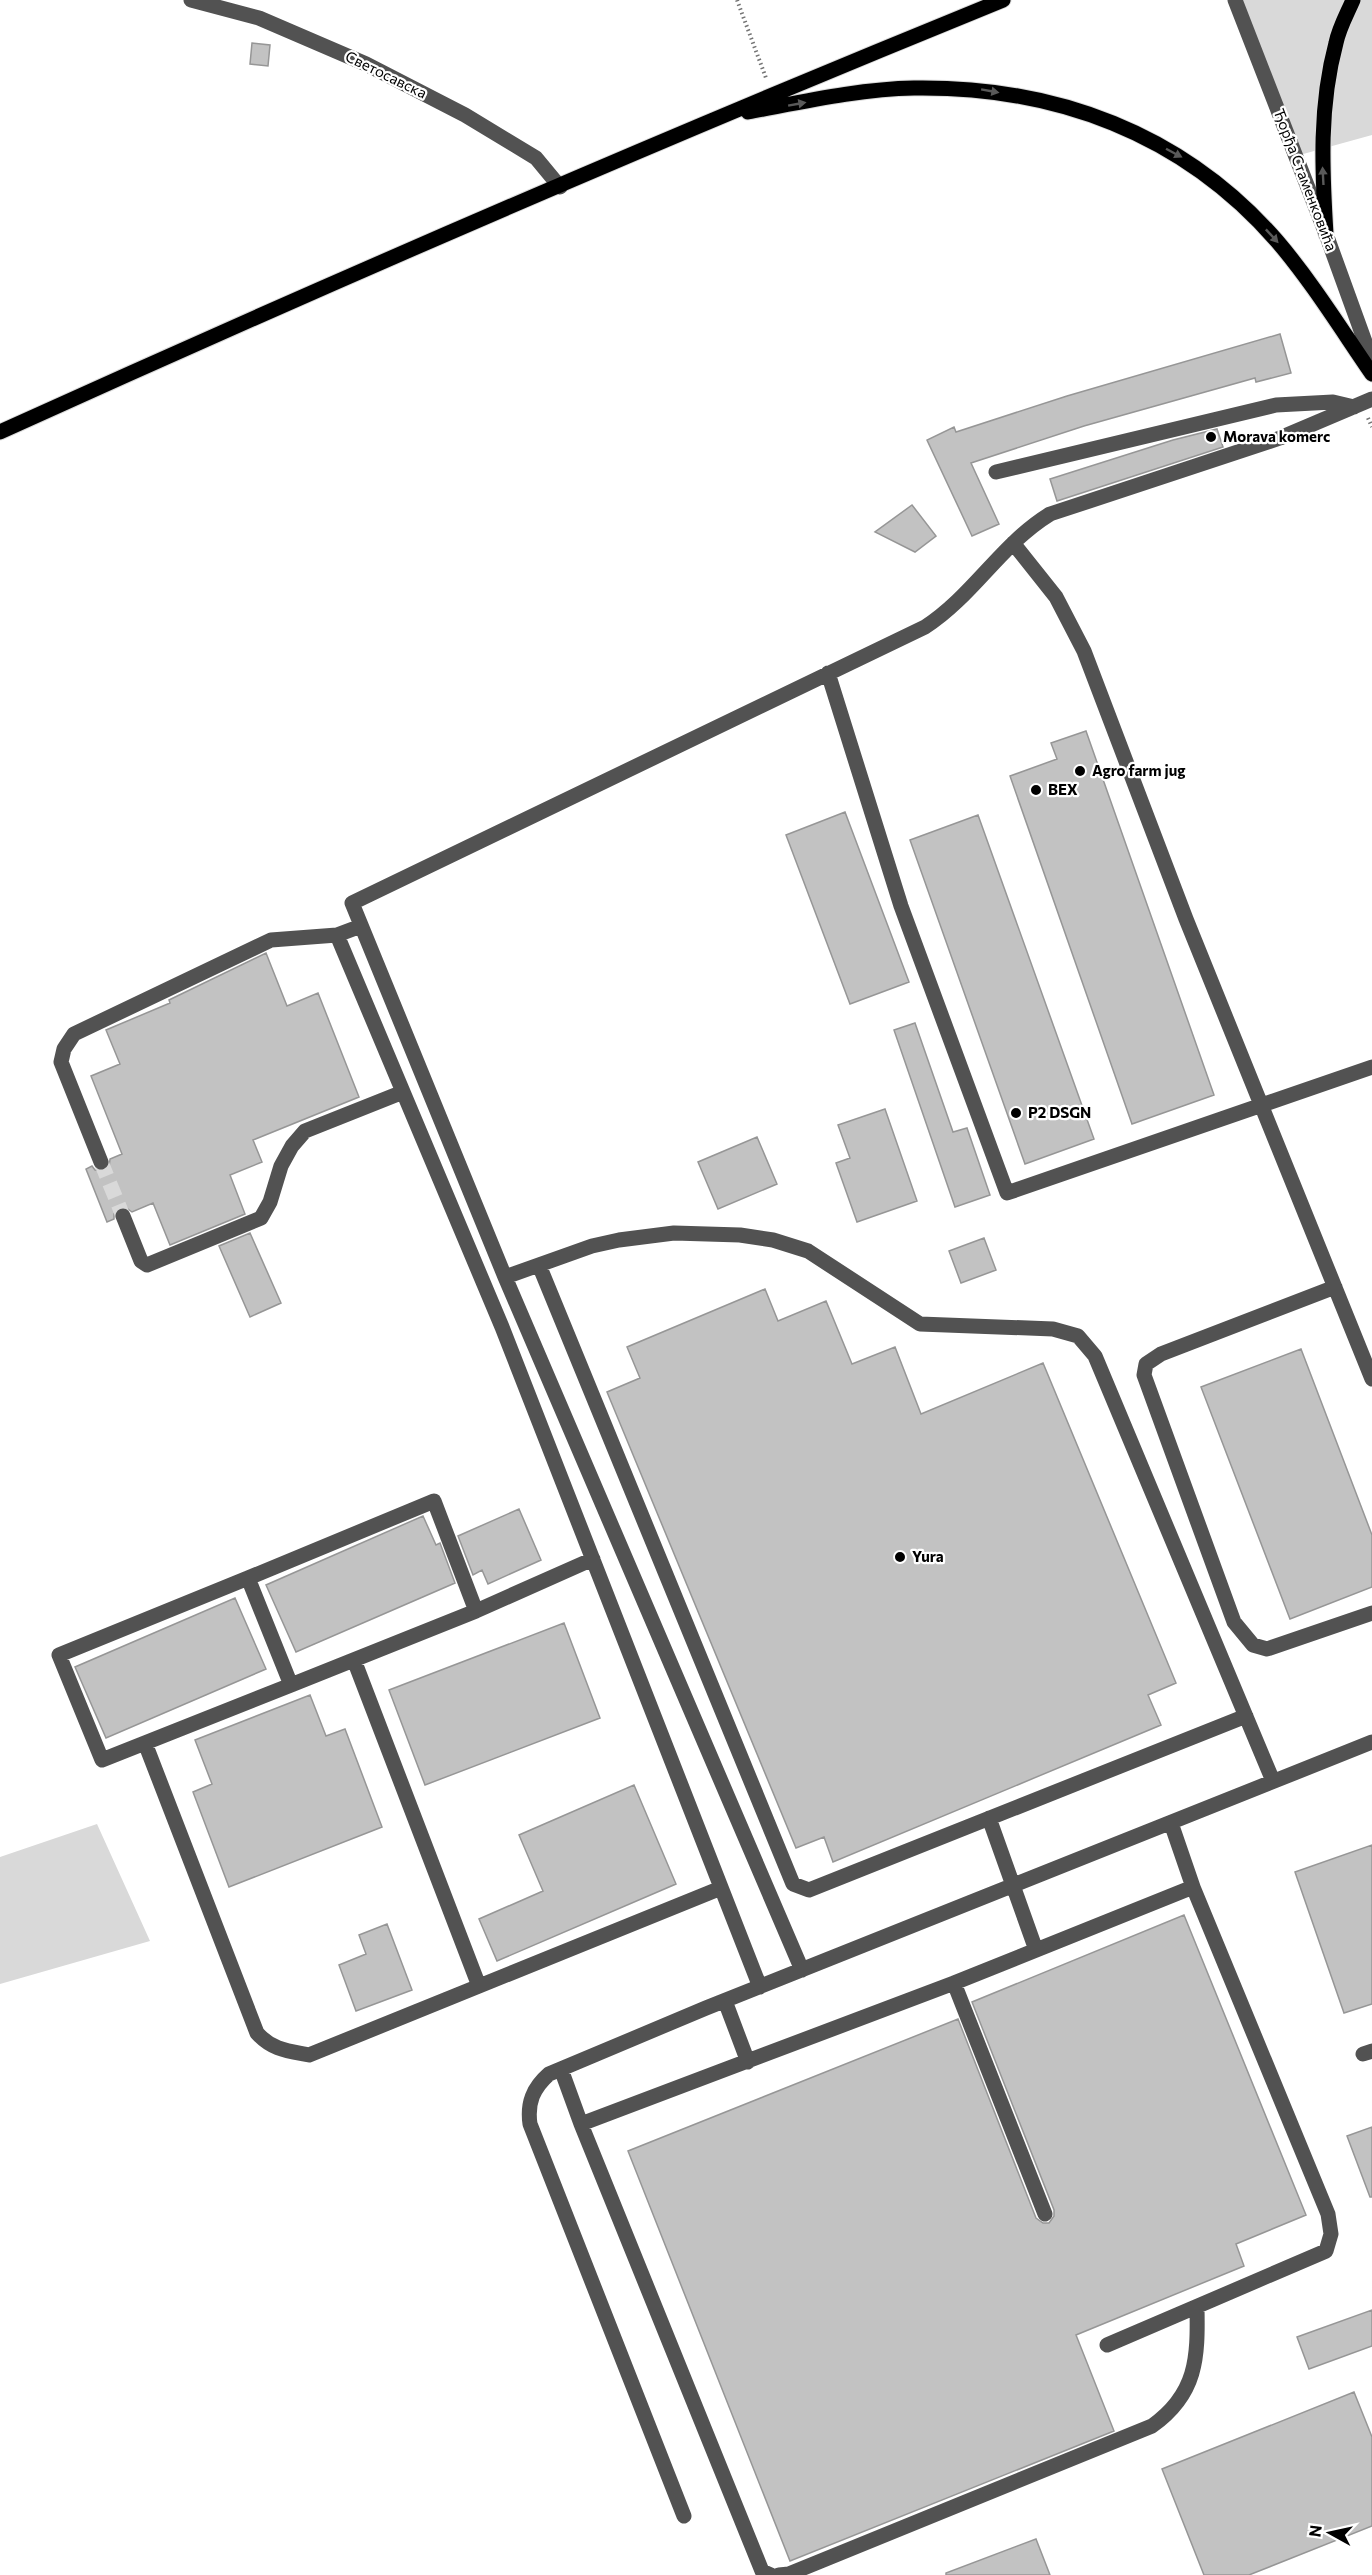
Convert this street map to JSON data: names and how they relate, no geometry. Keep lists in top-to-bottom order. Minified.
{"streets":{"street":["Светосавска","Ђорђа Стаменковића"]},"places":["Morava komerc","Agro farm jug","BEX","P2 DSGN","Yura"],"north":"left"}
